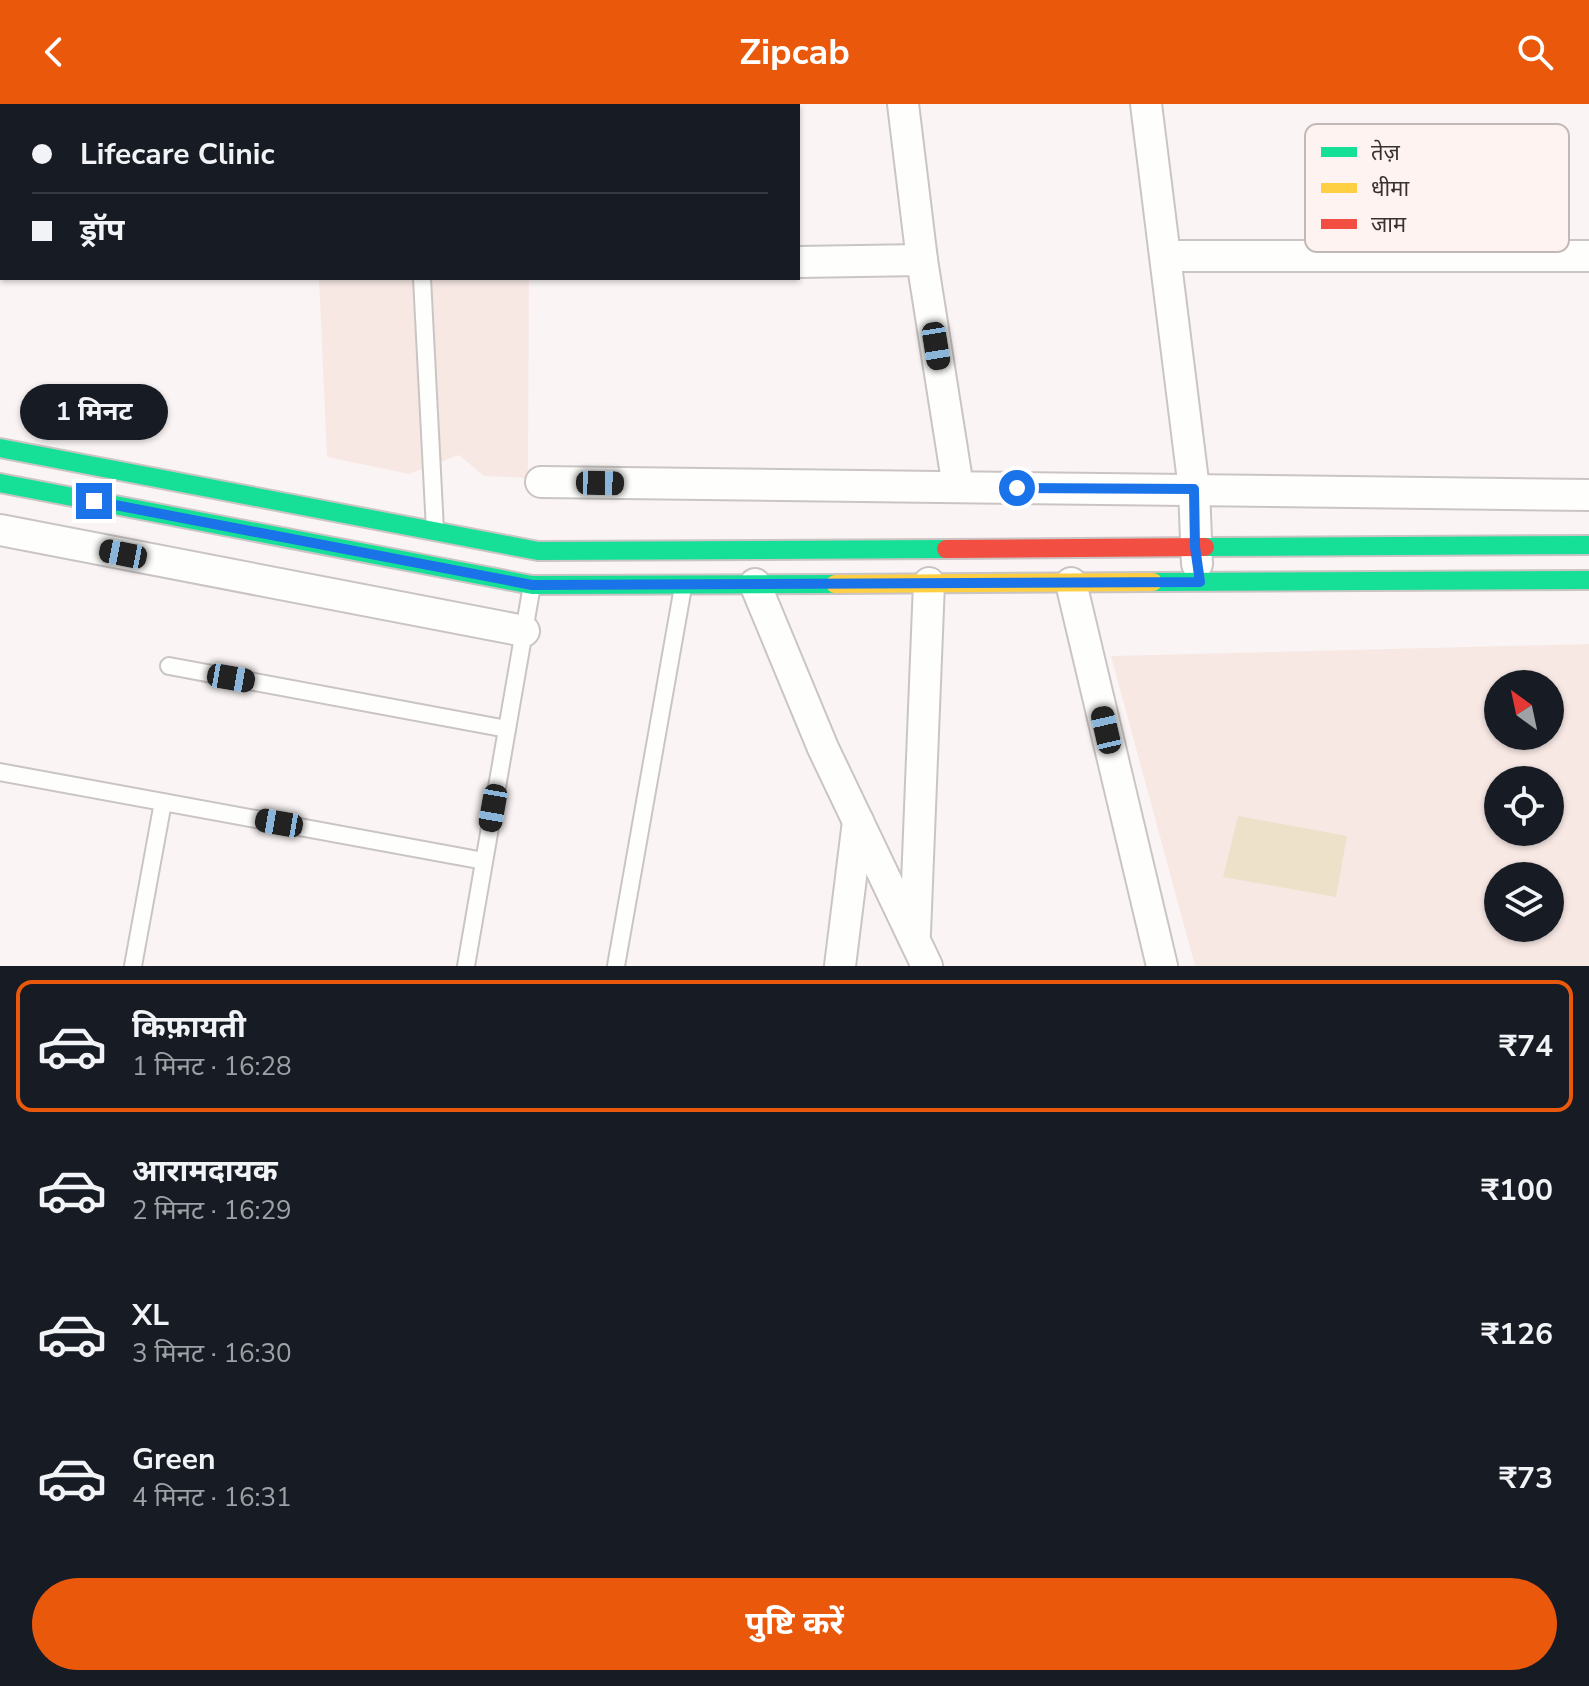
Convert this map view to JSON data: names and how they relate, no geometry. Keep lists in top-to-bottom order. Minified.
{"legend":["तेज़","धीमा","जाम"],"north":"top left","page":{"header":"Zipcab","banner":["Lifecare Clinic","ड्रॉप"],"bubble":"1 मिनट","list":[{"name":"किफ़ायती","note":"1 मिनट · 16:28","value":"₹74"},{"name":"आरामदायक","note":"2 मिनट · 16:29","value":"₹100"},{"name":"XL","note":"3 मिनट · 16:30","value":"₹126"},{"name":"Green","note":"4 मिनट · 16:31","value":"₹73"}],"buttons":"पुष्टि करें"}}
